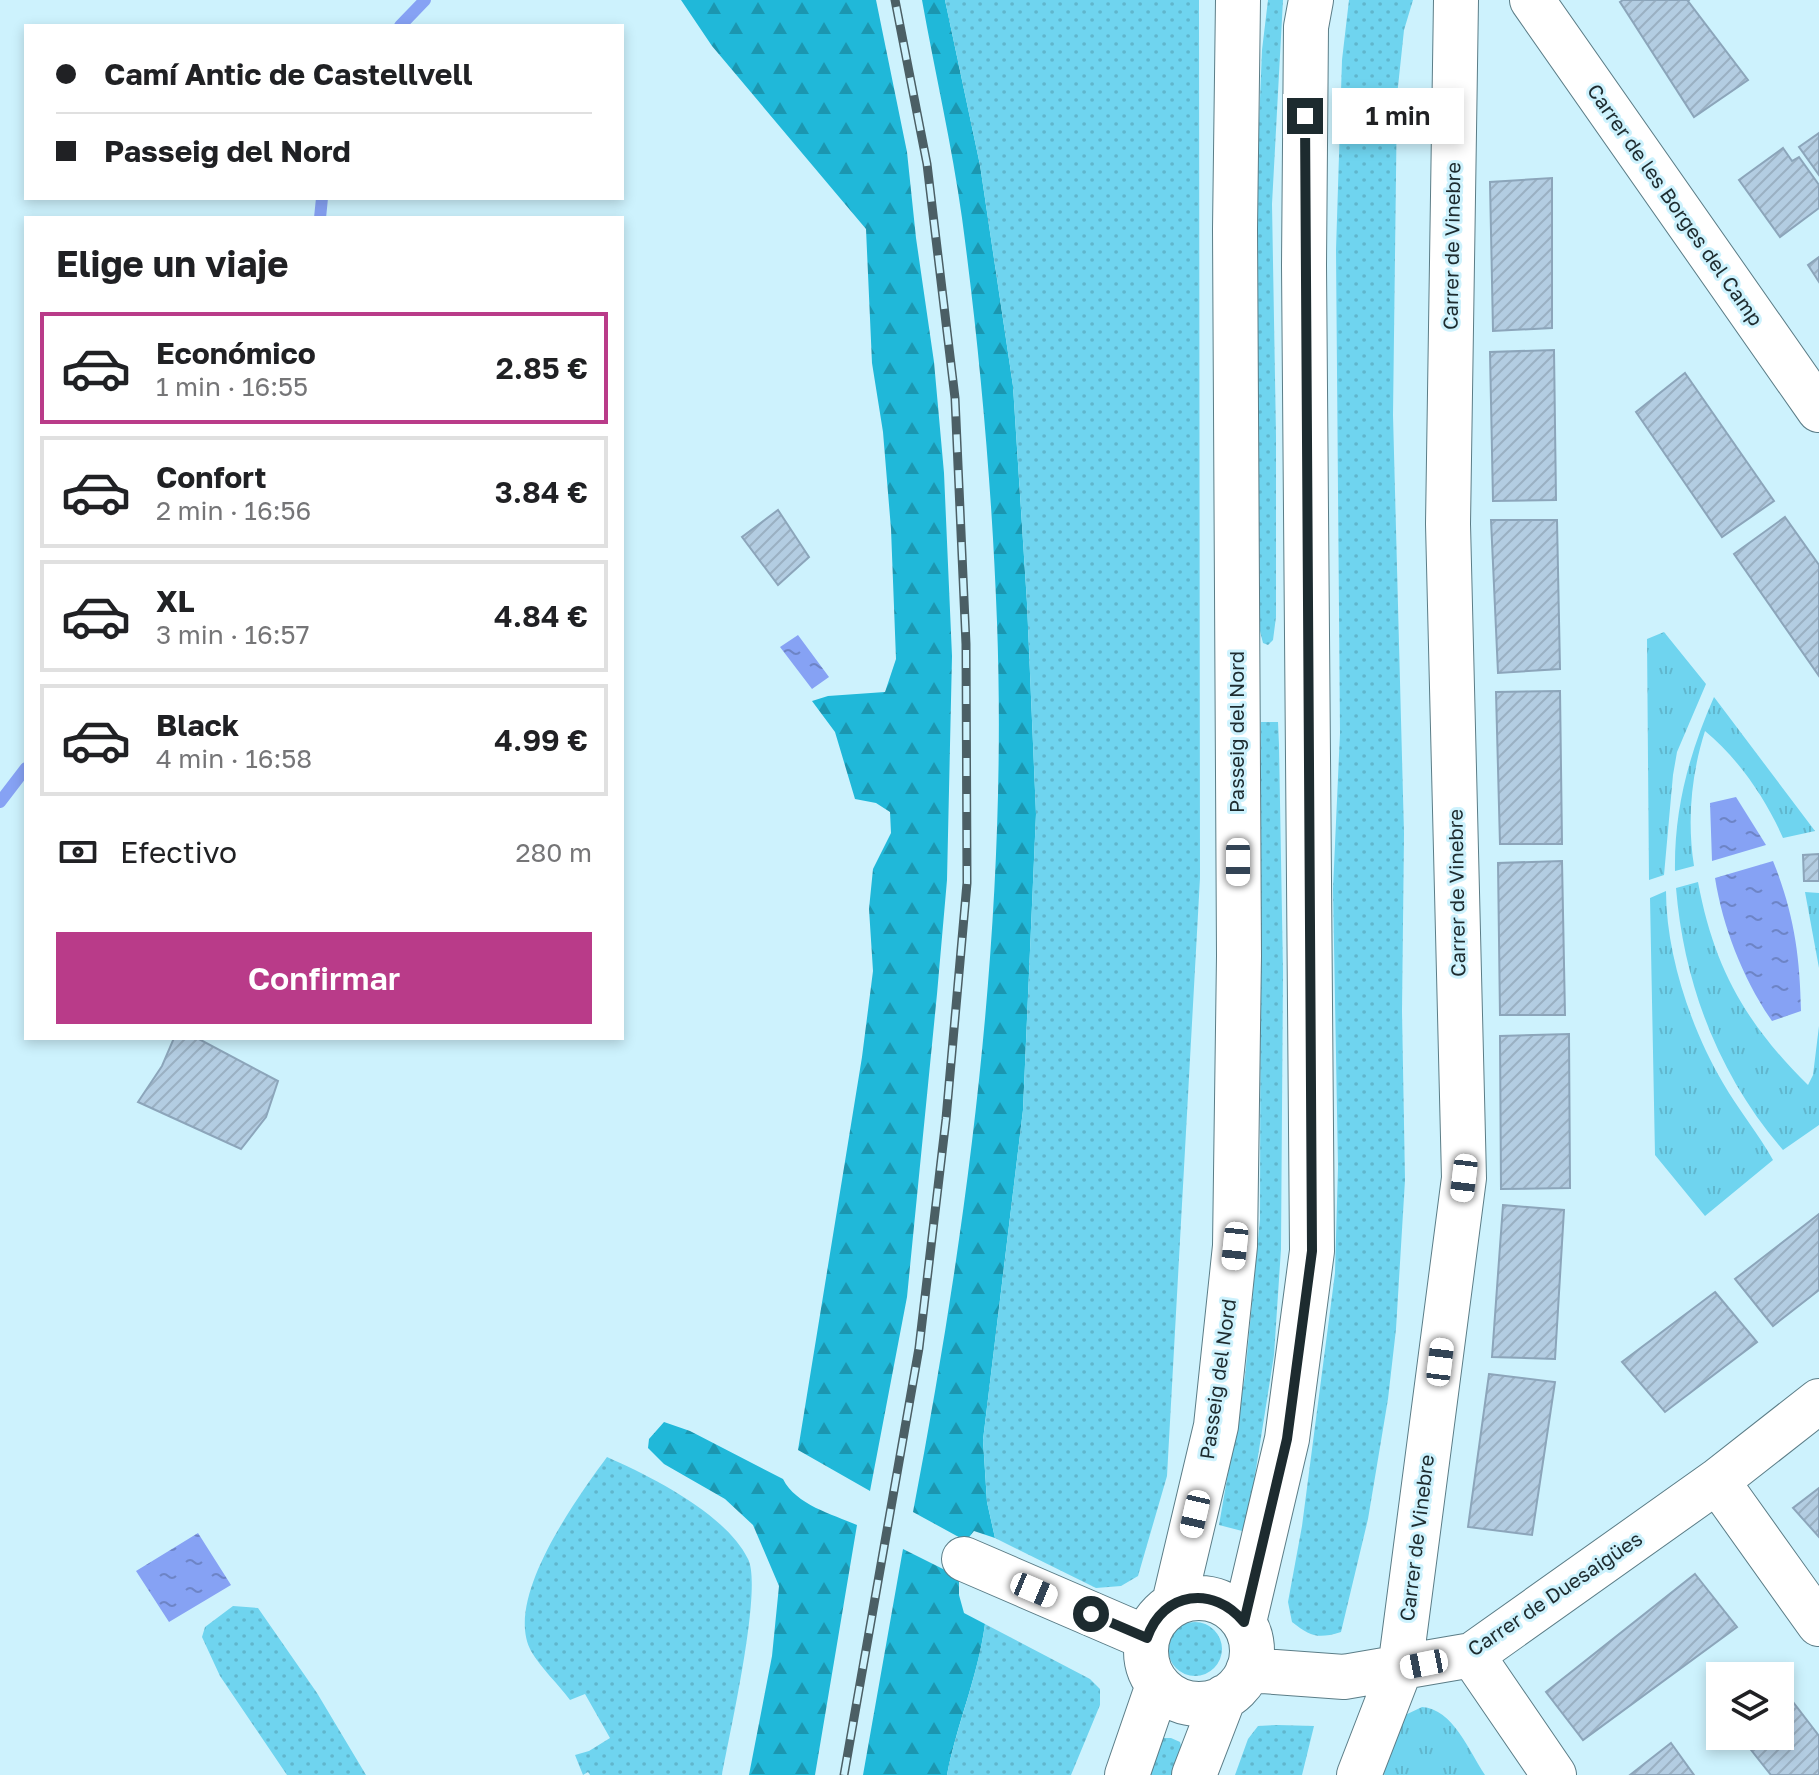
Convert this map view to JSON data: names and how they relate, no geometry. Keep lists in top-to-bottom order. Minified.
{"streets":{"street":["Carrer de les Borges del Camp","Carrer de Vinebre","Passeig del Nord","Carrer de Duesaigües"]},"crossings":[["Carrer de Vinebre","Carrer de Duesaigües"],["Passeig del Nord","Carrer de Duesaigües"]],"page":{"banner":["Camí Antic de Castellvell","Passeig del Nord"],"bubble":"1 min","heading":"Elige un viaje","list":[{"name":"Económico","note":"1 min · 16:55","value":"2.85 €"},{"name":"Confort","note":"2 min · 16:56","value":"3.84 €"},{"name":"XL","note":"3 min · 16:57","value":"4.84 €"},{"name":"Black","note":"4 min · 16:58","value":"4.99 €"}],"pay":["Efectivo","280 m"],"buttons":"Confirmar"}}
